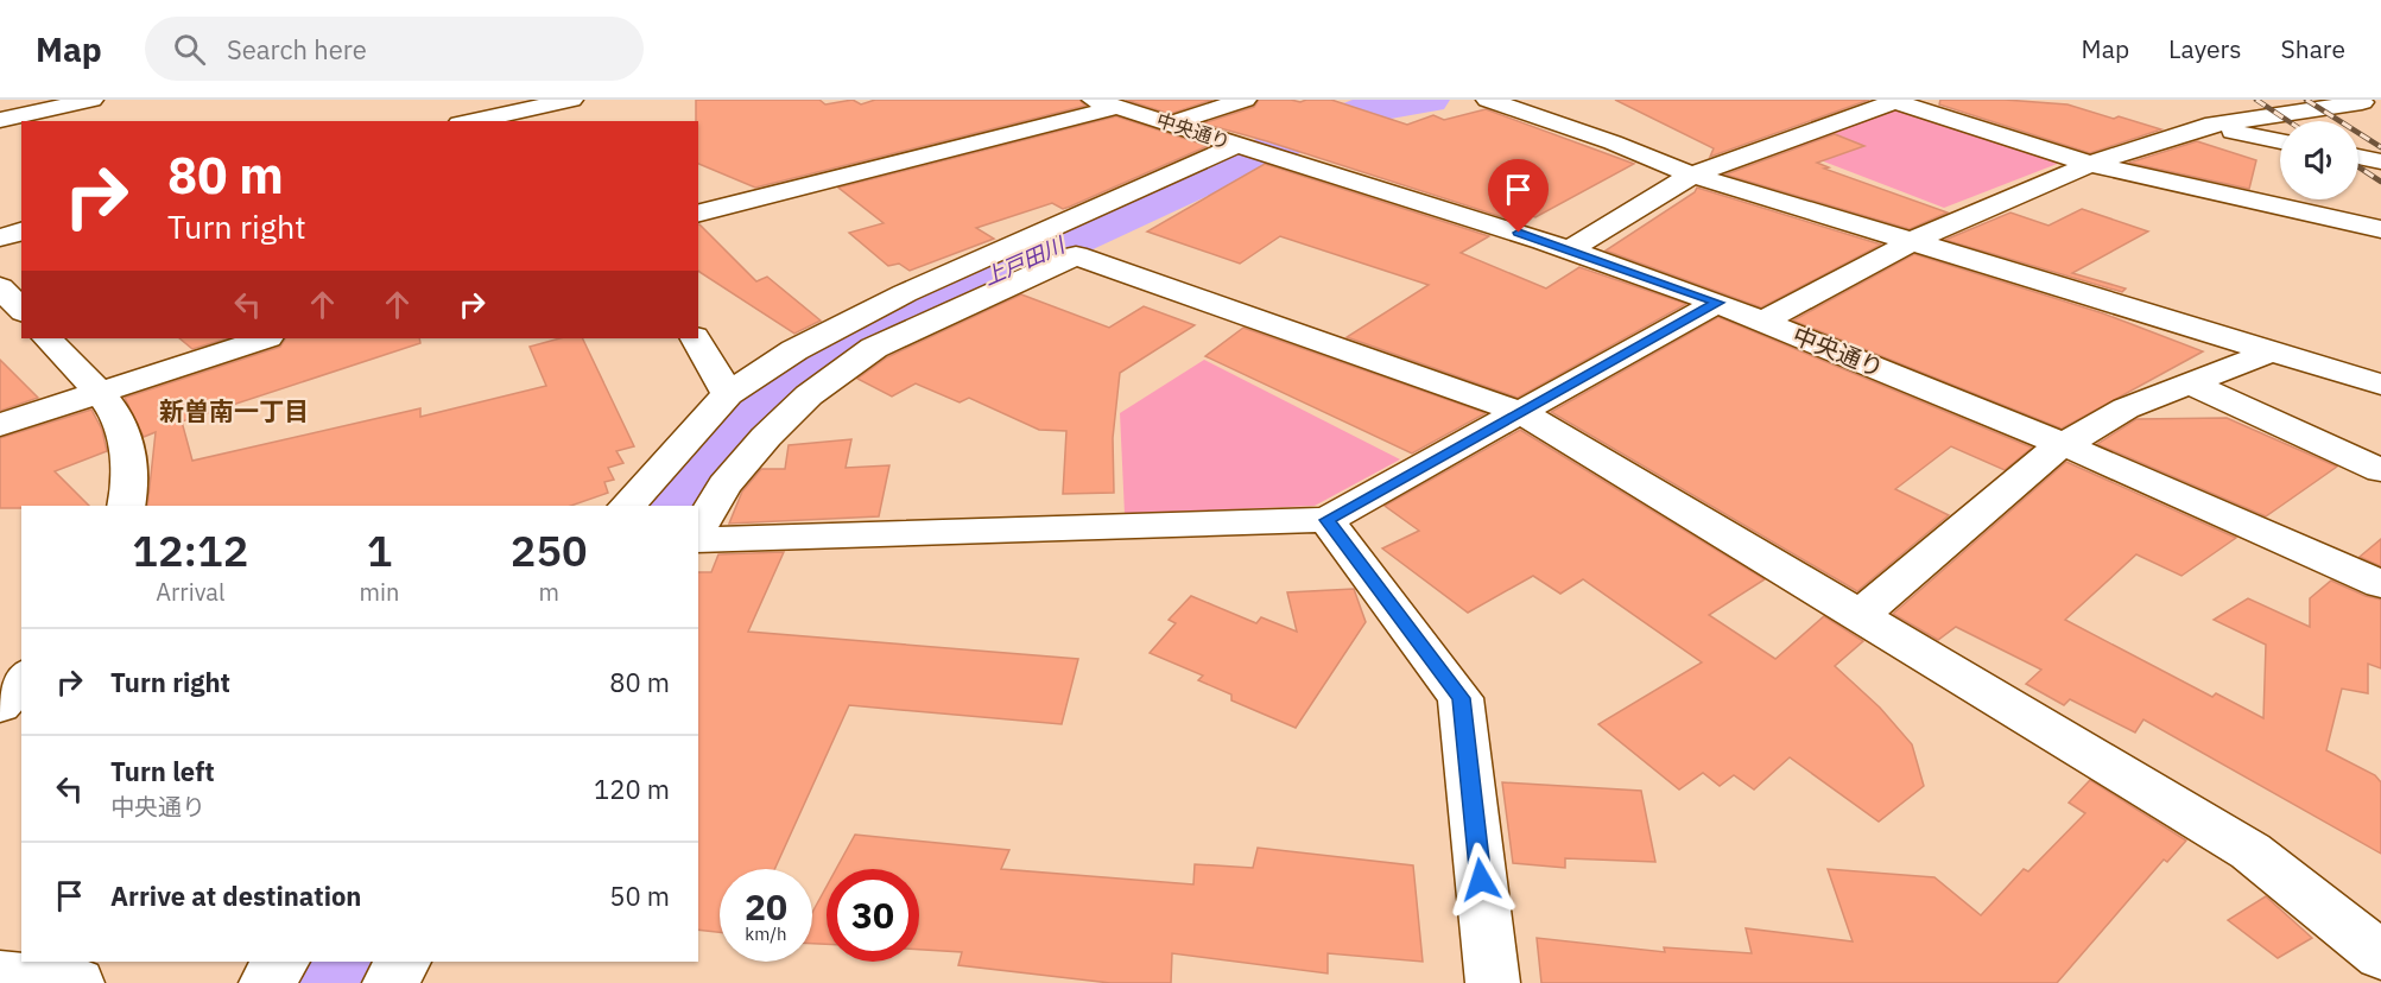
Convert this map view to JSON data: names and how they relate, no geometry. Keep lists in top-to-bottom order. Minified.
{"streets":{"street":["中央通り"]},"districts":["新曽南一丁目"],"water":["上戸田川"],"page":{"header":"Map","search":"Search here","nav":["Map","Layers","Share"],"turn":["80 m","Turn right"],"eta":["12:12","Arrival","1","min","250","m"],"list":[{"name":"Turn right","value":"80 m"},{"name":"Turn left","note":"中央通り","value":"120 m"},{"name":"Arrive at destination","value":"50 m"}],"speed":"20 km/h","limit":"30"}}
